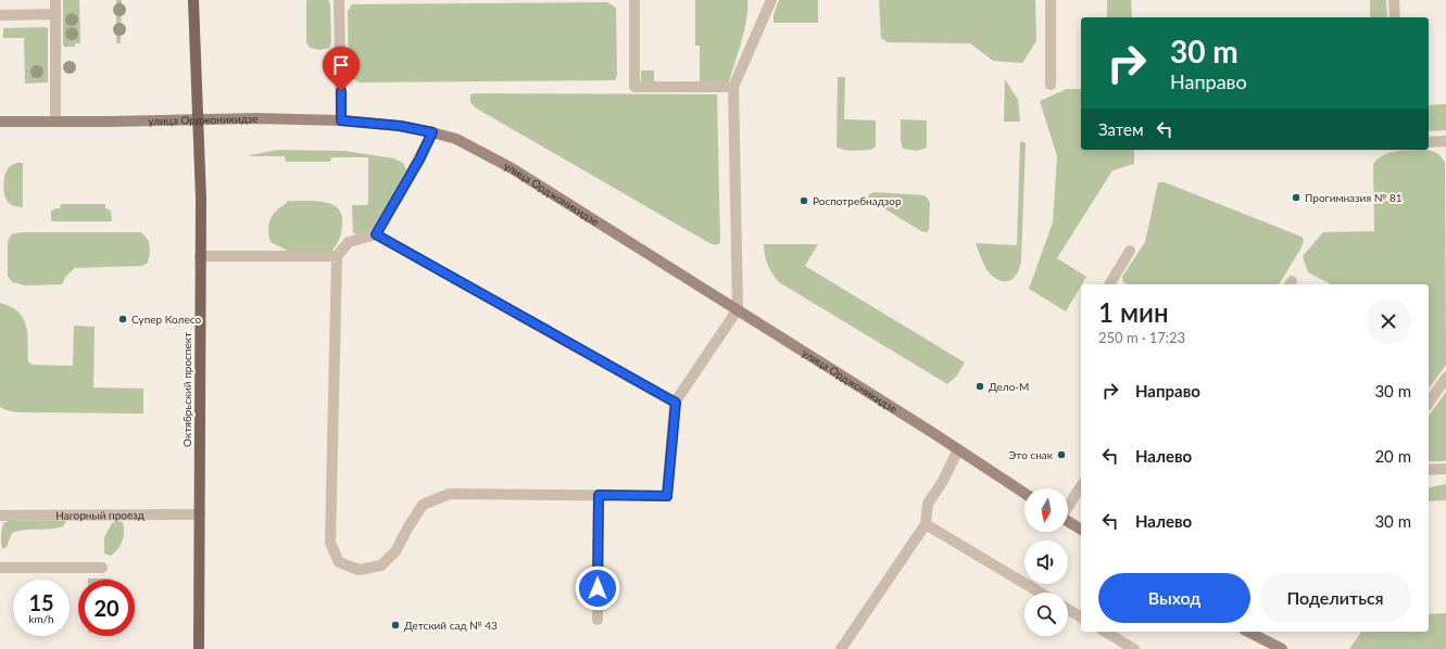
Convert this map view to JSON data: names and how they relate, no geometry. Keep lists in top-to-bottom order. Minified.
{"streets":{"main road":["улица Орджоникидзе","Октябрьский проспект"],"street":["Нагорный проезд"]},"crossings":[["улица Орджоникидзе","Октябрьский проспект"],["Октябрьский проспект","Нагорный проезд"]],"places":["Прогимназия № 81","Роспотребнадзор","Супер Колесо","Дело-М","Это снак","Детский сад № 43"],"north":"bottom","page":{"turn":["30 m","Направо"],"then":"Затем","heading":["1 мин","250 m · 17:23"],"list":[{"name":"Направо","value":"30 m"},{"name":"Налево","value":"20 m"},{"name":"Налево","value":"30 m"}],"buttons":["Выход","Поделиться"],"speed":"15 km/h","limit":"20"}}
